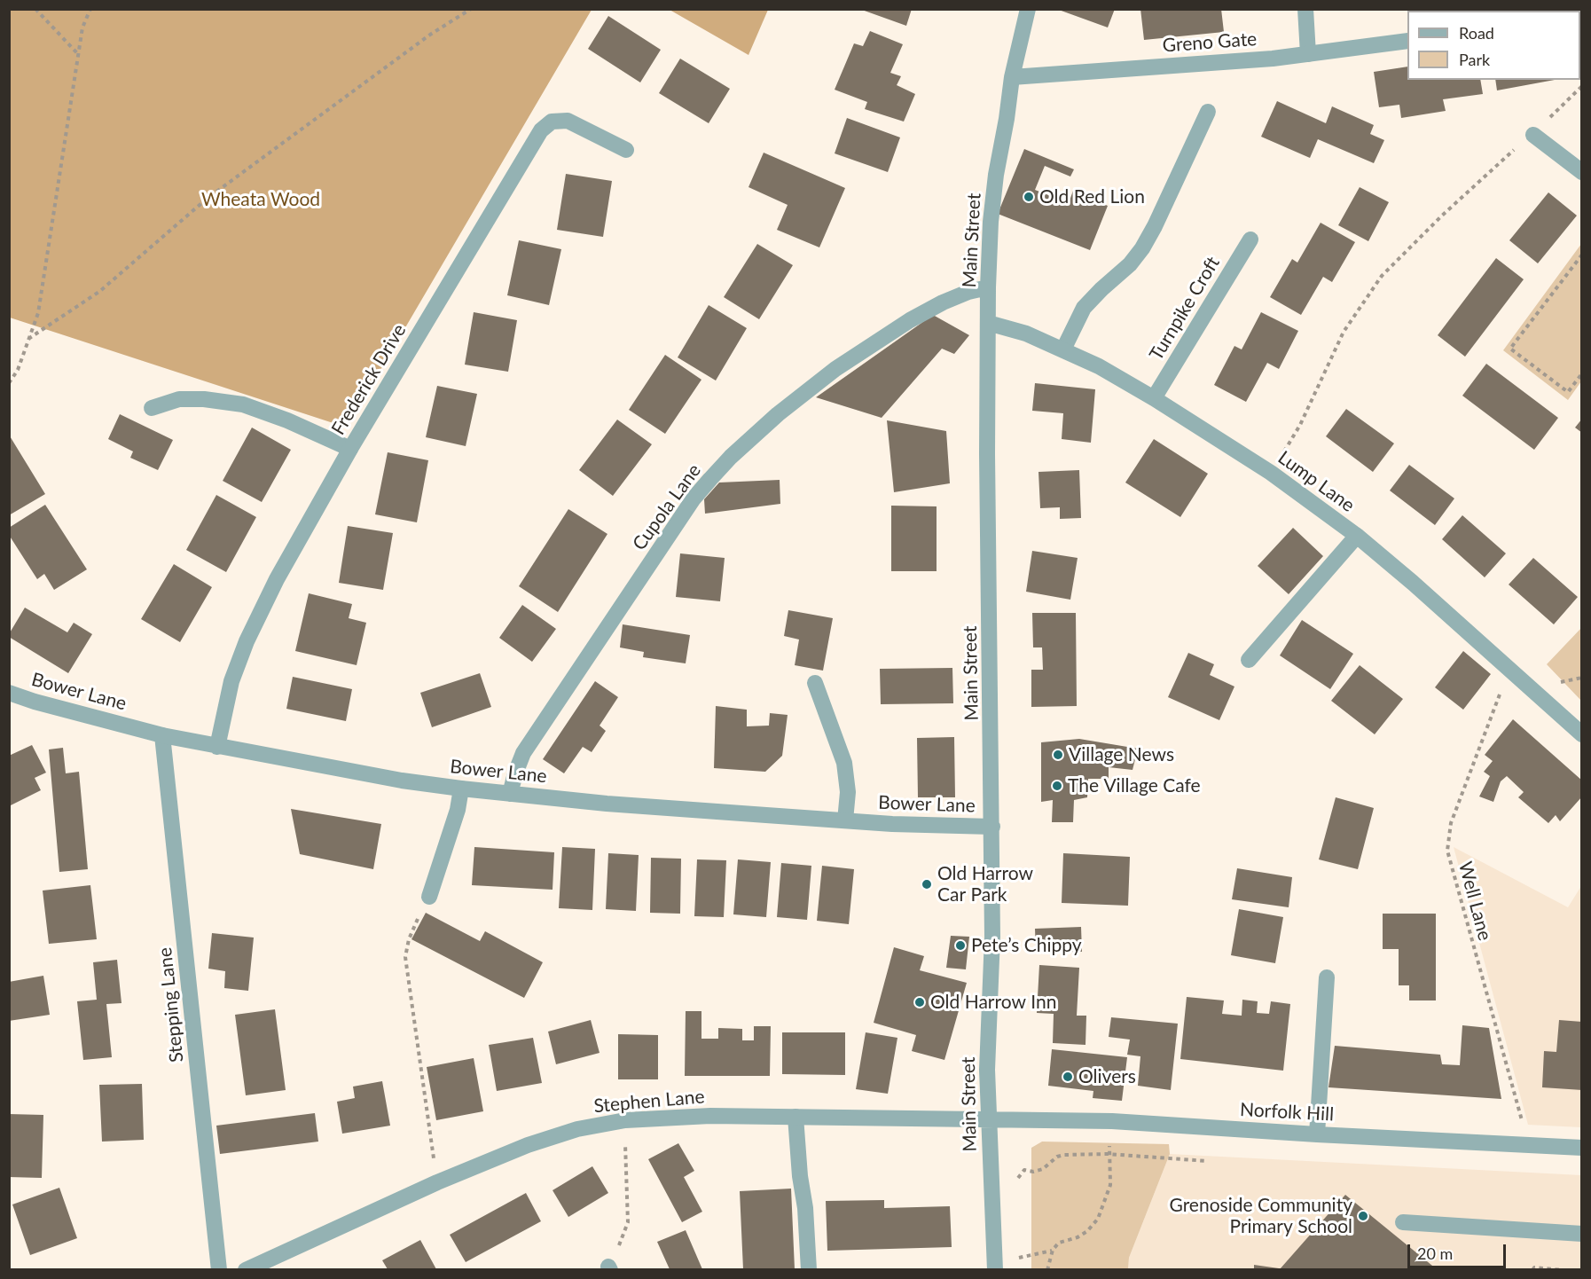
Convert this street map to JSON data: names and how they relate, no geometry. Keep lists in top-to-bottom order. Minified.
{"streets":{"street":["Greno Gate","Main Street","Turnpike Croft","Frederick Drive","Lump Lane","Cupola Lane","Bower Lane","Stepping Lane","Stephen Lane","Norfolk Hill"],"path":["Well Lane"]},"crossings":[["Greno Gate","Main Street"],["Main Street","Lump Lane"],["Main Street","Cupola Lane"],["Main Street","Bower Lane"],["Main Street","Stephen Lane"],["Main Street","Norfolk Hill"],["Turnpike Croft","Lump Lane"],["Frederick Drive","Bower Lane"],["Lump Lane","Well Lane"],["Cupola Lane","Bower Lane"],["Bower Lane","Stepping Lane"],["Well Lane","Norfolk Hill"],["Stephen Lane","Norfolk Hill"]],"parks":["Wheata Wood"],"places":["Old Red Lion","Village News","The Village Cafe","Old Harrow Car Park","Pete’s Chippy","Old Harrow Inn","Olivers","Grenoside Community Primary School"],"legend":["Road","Park"],"scale_bar":"20 m"}
